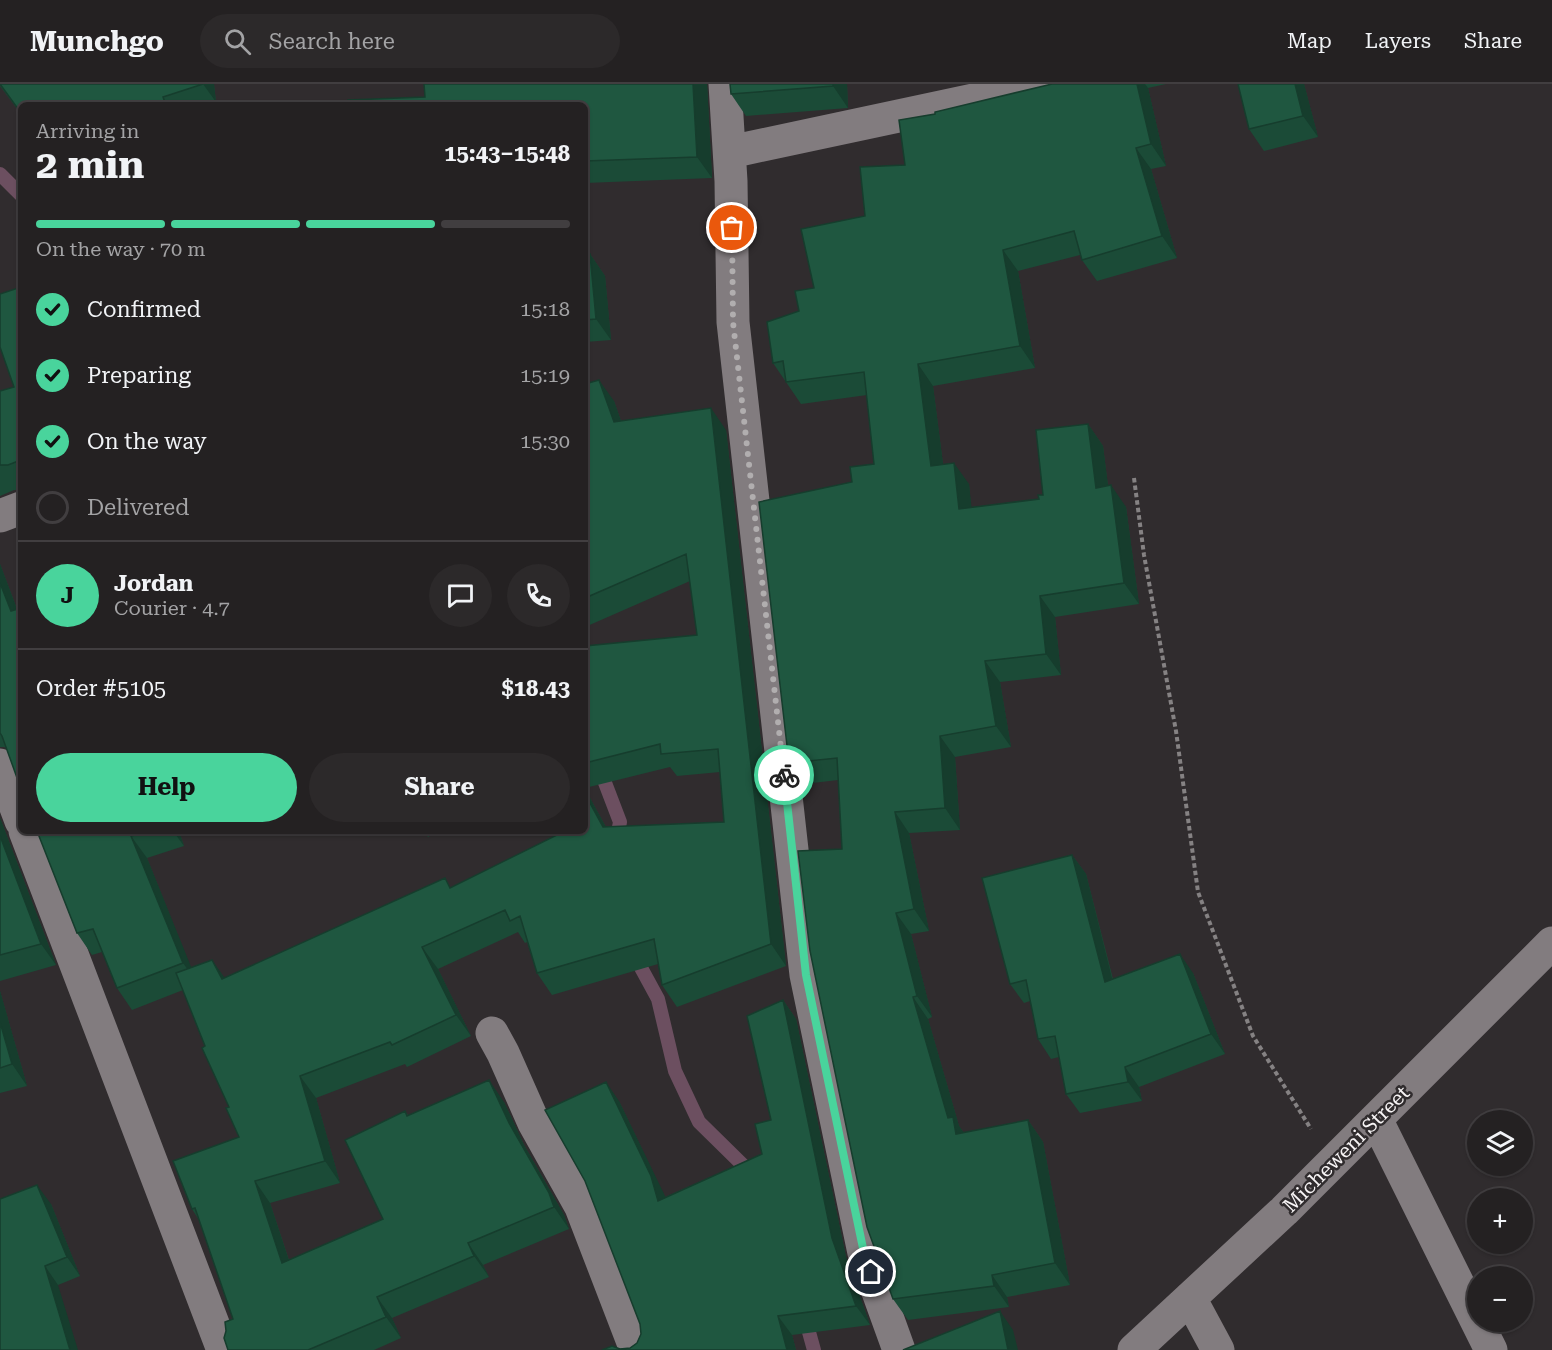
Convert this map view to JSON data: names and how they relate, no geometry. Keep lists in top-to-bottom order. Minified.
{"streets":{"street":["Micheweni Street"]},"page":{"header":"Munchgo","search":"Search here","nav":["Map","Layers","Share"],"heading":["2 min","Arriving in","15:43–15:48"],"panel":["Jordan","Courier · 4.7","Order #5105","$18.43"],"bar":"On the way · 70 m","list":[["Confirmed","15:18"],["Preparing","15:19"],["On the way","15:30"],"Delivered"],"round":"J","buttons":["Help","Share"],"map_buttons":["+","−"]}}
